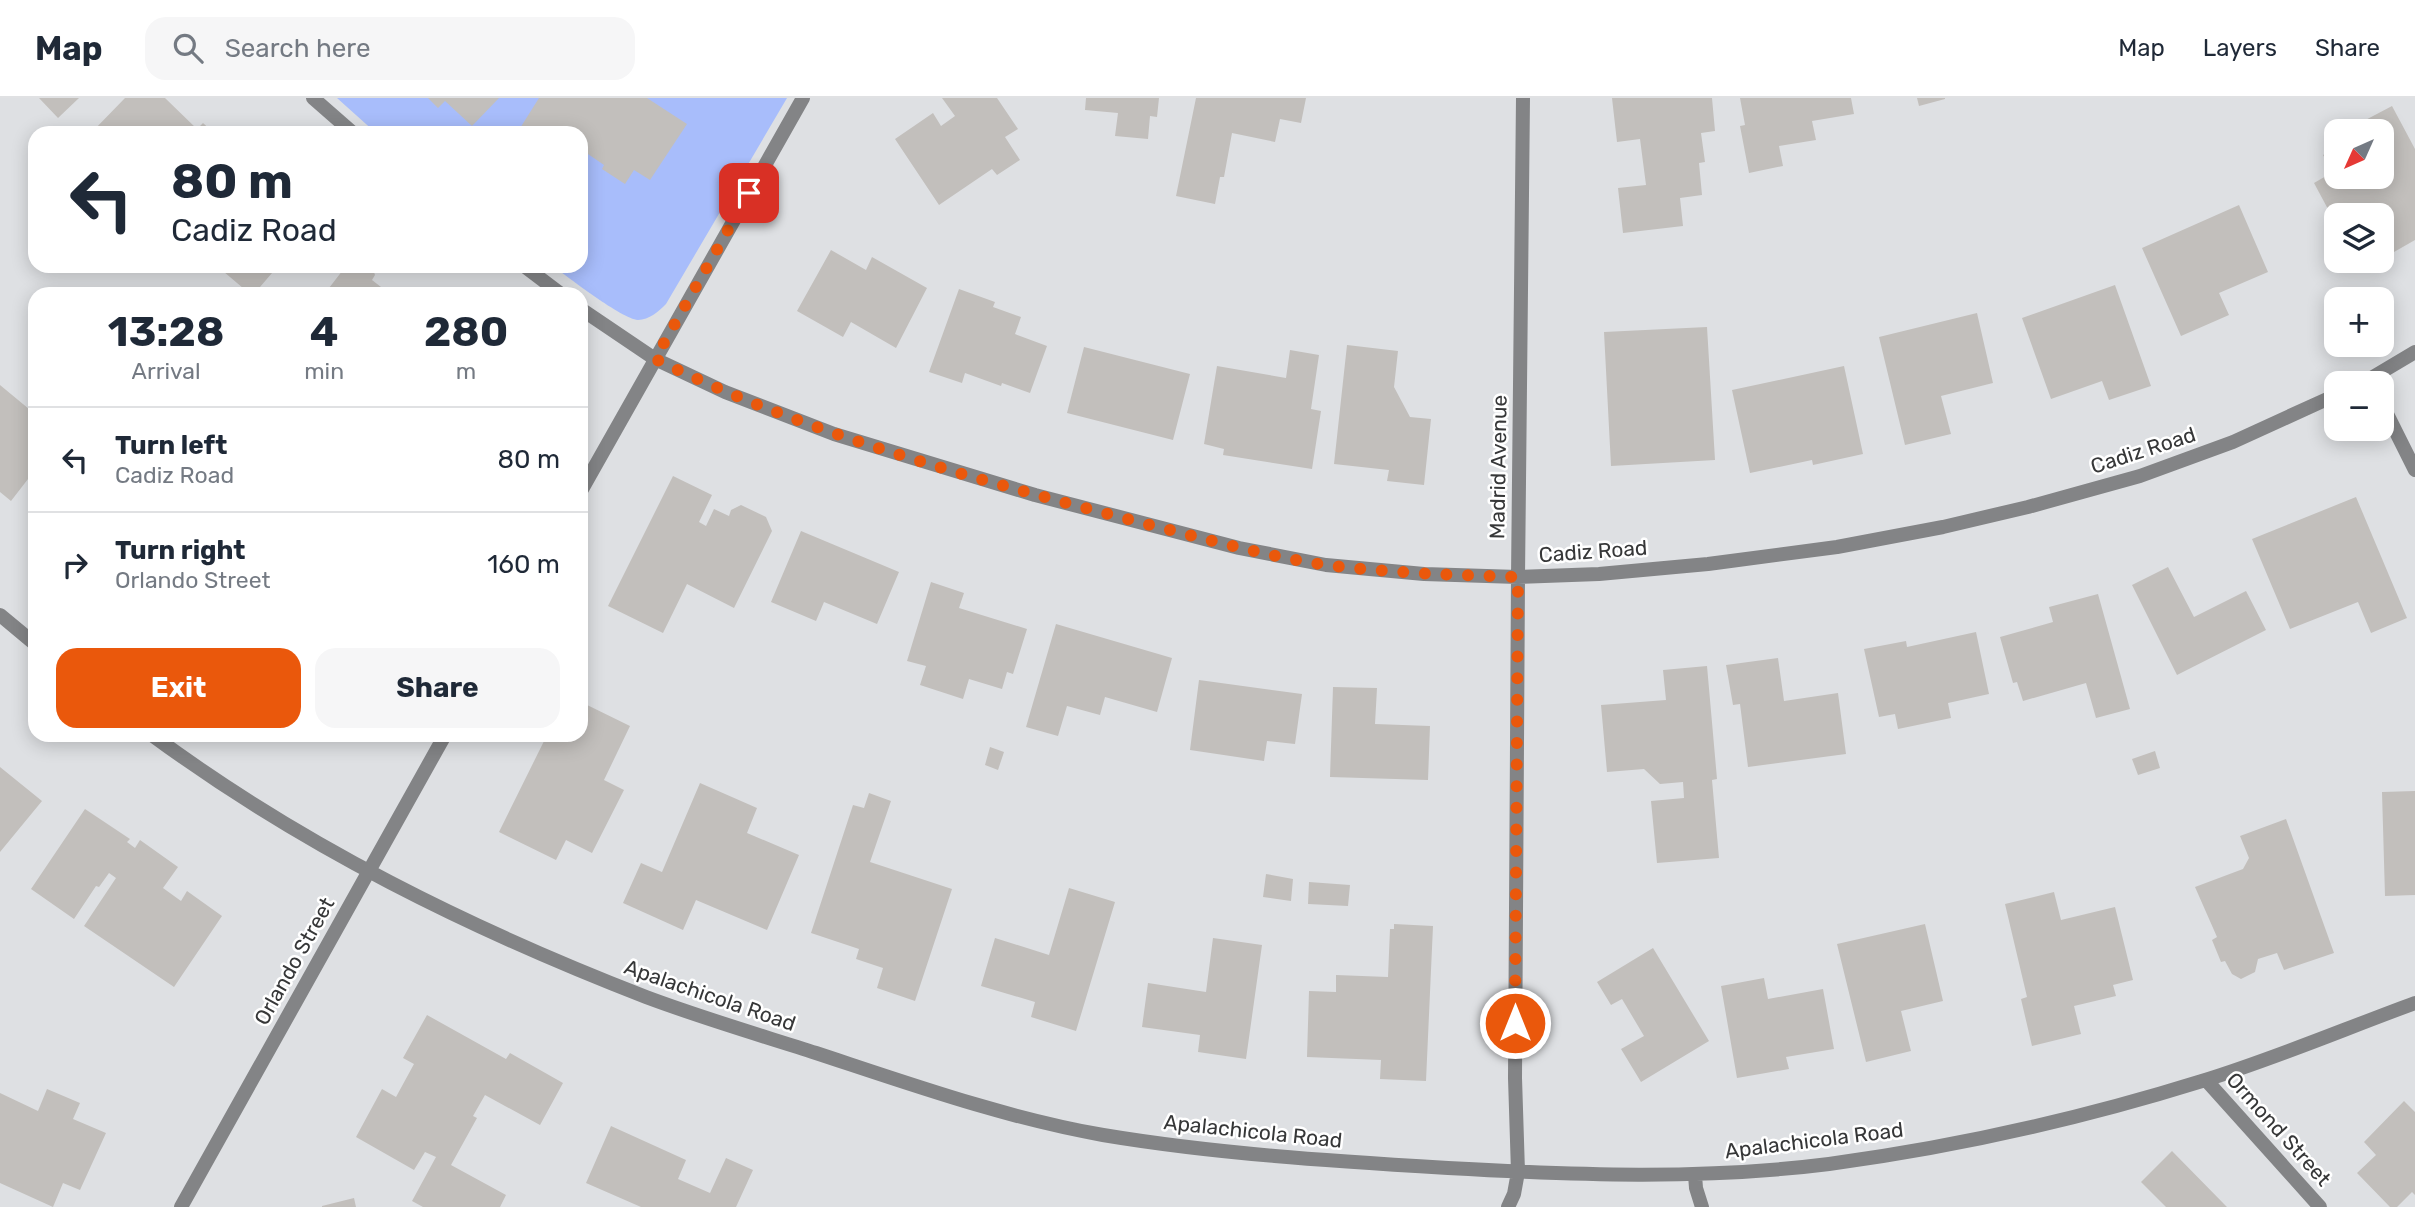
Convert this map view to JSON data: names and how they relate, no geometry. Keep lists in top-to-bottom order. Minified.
{"streets":{"street":["Cadiz Road","Madrid Avenue","Orlando Street","Apalachicola Road","Ormond Street"]},"crossings":[["Cadiz Road","Madrid Avenue"],["Madrid Avenue","Apalachicola Road"],["Orlando Street","Apalachicola Road"],["Apalachicola Road","Ormond Street"]],"north":"bottom left","page":{"header":"Map","search":"Search here","nav":["Map","Layers","Share"],"map_buttons":["+","−"],"turn":["80 m","Cadiz Road"],"eta":["13:28","Arrival","4","min","280","m"],"list":[{"name":"Turn left","note":"Cadiz Road","value":"80 m"},{"name":"Turn right","note":"Orlando Street","value":"160 m"}],"buttons":["Exit","Share"]}}
